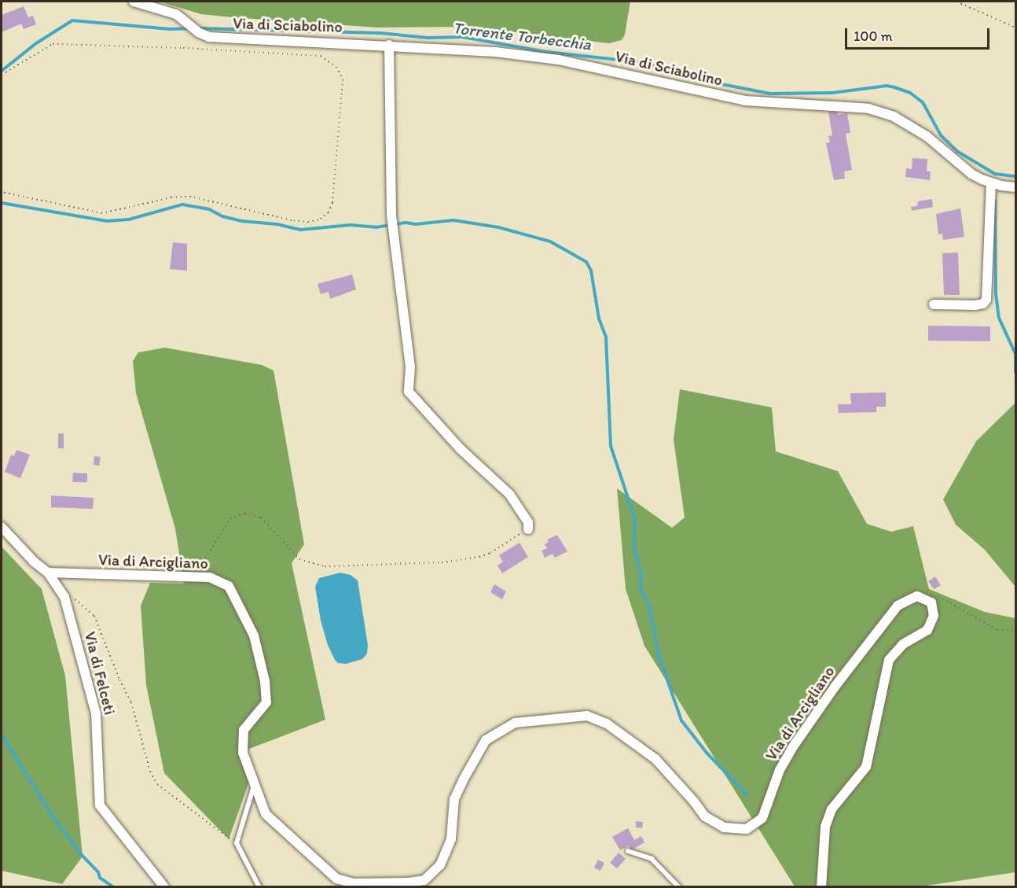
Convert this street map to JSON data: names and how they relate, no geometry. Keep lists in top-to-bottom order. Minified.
{"streets":{"street":["Via di Sciabolino","Via di Arcigliano","Via di Felceti"]},"crossings":[["Via di Arcigliano","Via di Felceti"]],"water":["Torrente Torbecchia"],"scale_bar":"100 m"}
